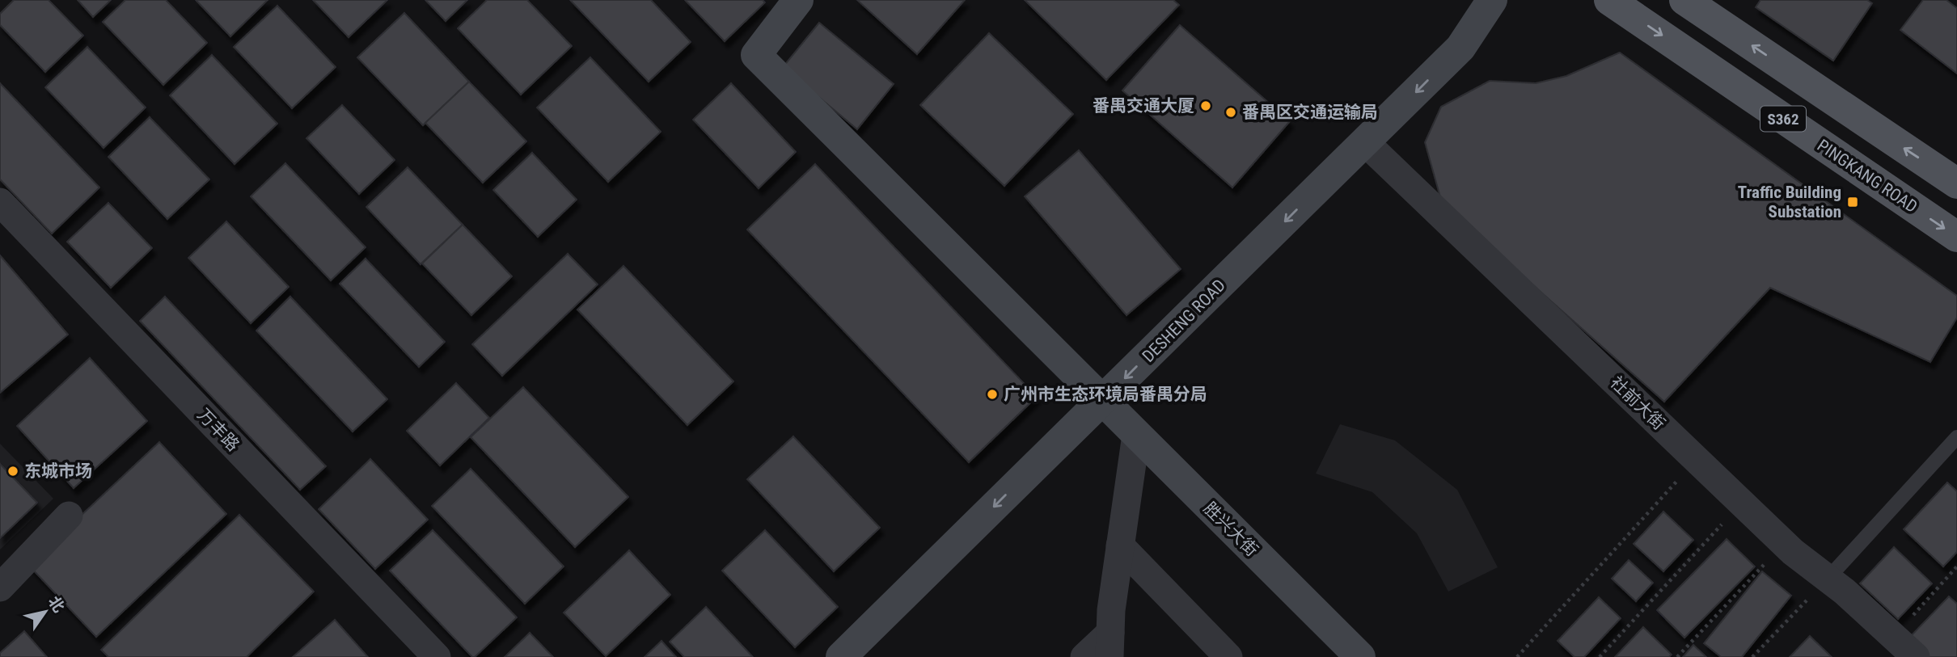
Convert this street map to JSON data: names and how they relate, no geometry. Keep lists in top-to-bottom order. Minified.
{"streets":{"main road":["S362","PINGKANG ROAD"],"street":["DESHENG ROAD","社前大街","万丰路","胜兴大街"]},"crossings":[["DESHENG ROAD","社前大街"],["DESHENG ROAD","胜兴大街"]],"one_way":["DESHENG ROAD"],"places":{"other":["番禺交通大厦","番禺区交通运输局","广州市生态环境局番禺分局","东城市场"],"transit":["Traffic Building Substation"]},"north":"top right"}
